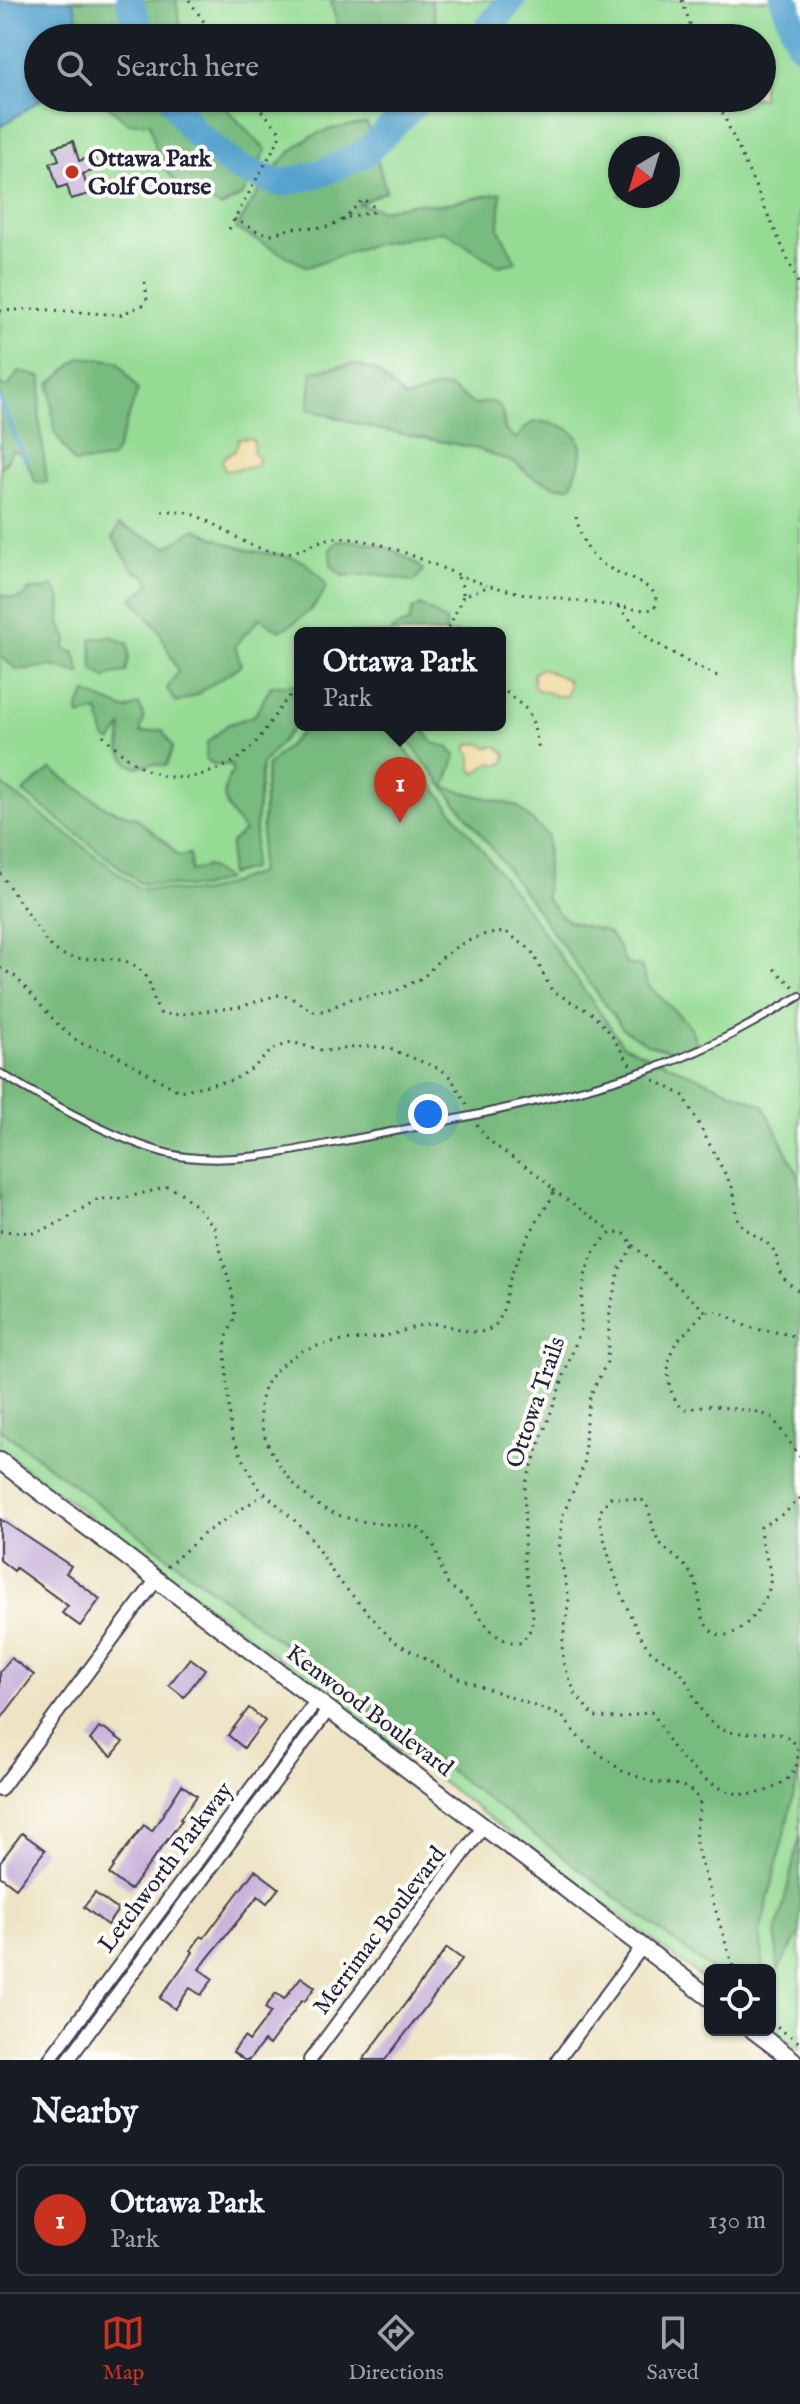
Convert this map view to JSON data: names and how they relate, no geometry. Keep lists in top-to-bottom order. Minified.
{"streets":{"street":["Kenwood Boulevard","Letchworth Parkway","Merrimac Boulevard"],"path":["Ottowa Trails"]},"crossings":[["Kenwood Boulevard","Letchworth Parkway"],["Kenwood Boulevard","Merrimac Boulevard"]],"places":["Ottawa Park Golf Course"],"north":"bottom left","page":{"search":"Search here","popup":["Ottawa Park","Park"],"pins":"1","heading":"Nearby","list":[{"mark":"1","name":"Ottawa Park","note":"Park","value":"130 m"}],"nav":["Map","Directions","Saved"]}}
